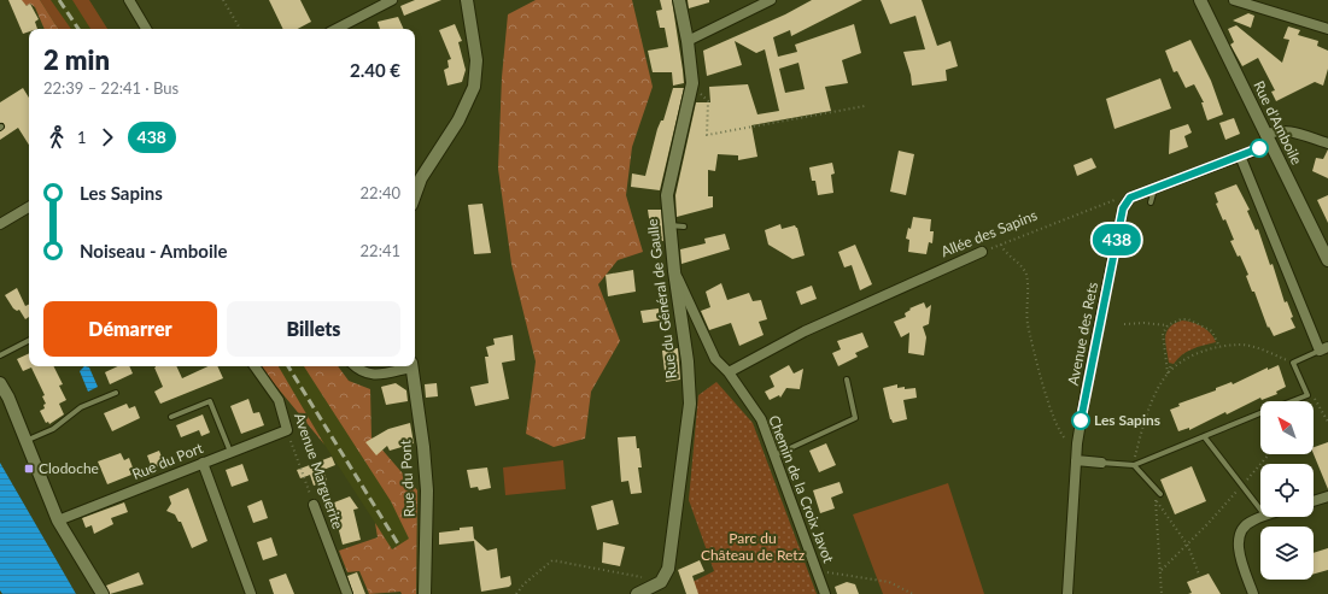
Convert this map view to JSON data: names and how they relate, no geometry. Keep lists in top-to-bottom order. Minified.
{"streets":{"street":["Rue d'Amboile","Allée des Sapins","Rue du Général de Gaulle","Avenue des Rets","Rue du Port","Avenue Marguerite","Rue du Pont","Chemin de la Croix Javot"]},"crossings":[["Allée des Sapins","Avenue des Rets"],["Allée des Sapins","Chemin de la Croix Javot"],["Rue du Général de Gaulle","Chemin de la Croix Javot"],["Rue du Port","Avenue Marguerite"]],"parks":["Parc du Château de Retz"],"places":{"other":["Les Sapins"],"transit":["Clodoche"]},"lines":["bus line 438"],"north":"top left","page":{"on_map":"438","heading":["2 min","22:39 – 22:41 · Bus","2.40 €"],"legs":["1","438"],"list":[{"name":"Les Sapins","value":"22:40"},{"name":"Noiseau - Amboile","value":"22:41"}],"buttons":["Démarrer","Billets"]}}
